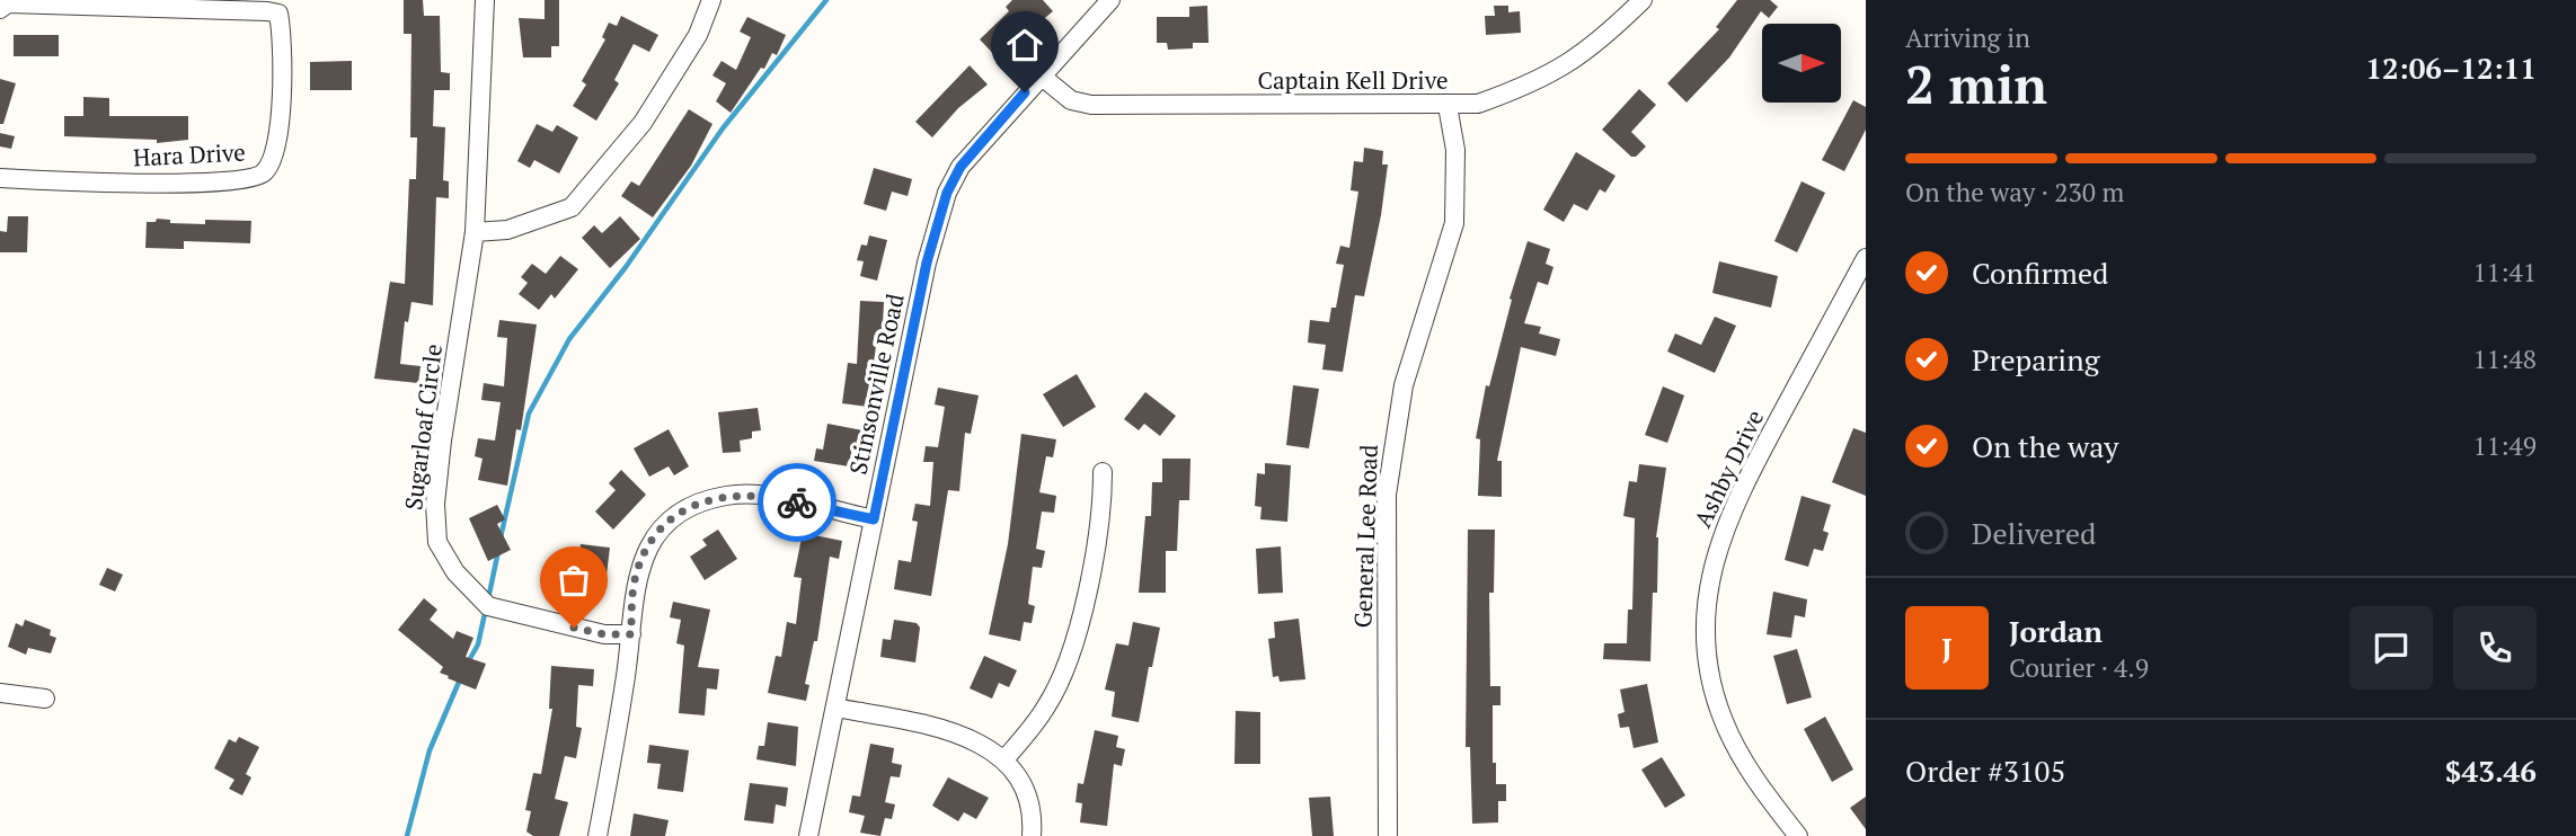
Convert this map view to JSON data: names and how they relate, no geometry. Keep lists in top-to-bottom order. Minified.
{"streets":{"street":["Captain Kell Drive","Hara Drive","Stinsonville Road","Sugarloaf Circle","Ashby Drive","General Lee Road"]},"crossings":[["Captain Kell Drive","Stinsonville Road"],["Captain Kell Drive","General Lee Road"]],"north":"right","page":{"heading":["2 min","Arriving in","12:06–12:11"],"panel":["Jordan","Courier · 4.9","Order #3105","$43.46"],"bar":"On the way · 230 m","list":[["Confirmed","11:41"],["Preparing","11:48"],["On the way","11:49"],"Delivered"],"round":"J"}}
